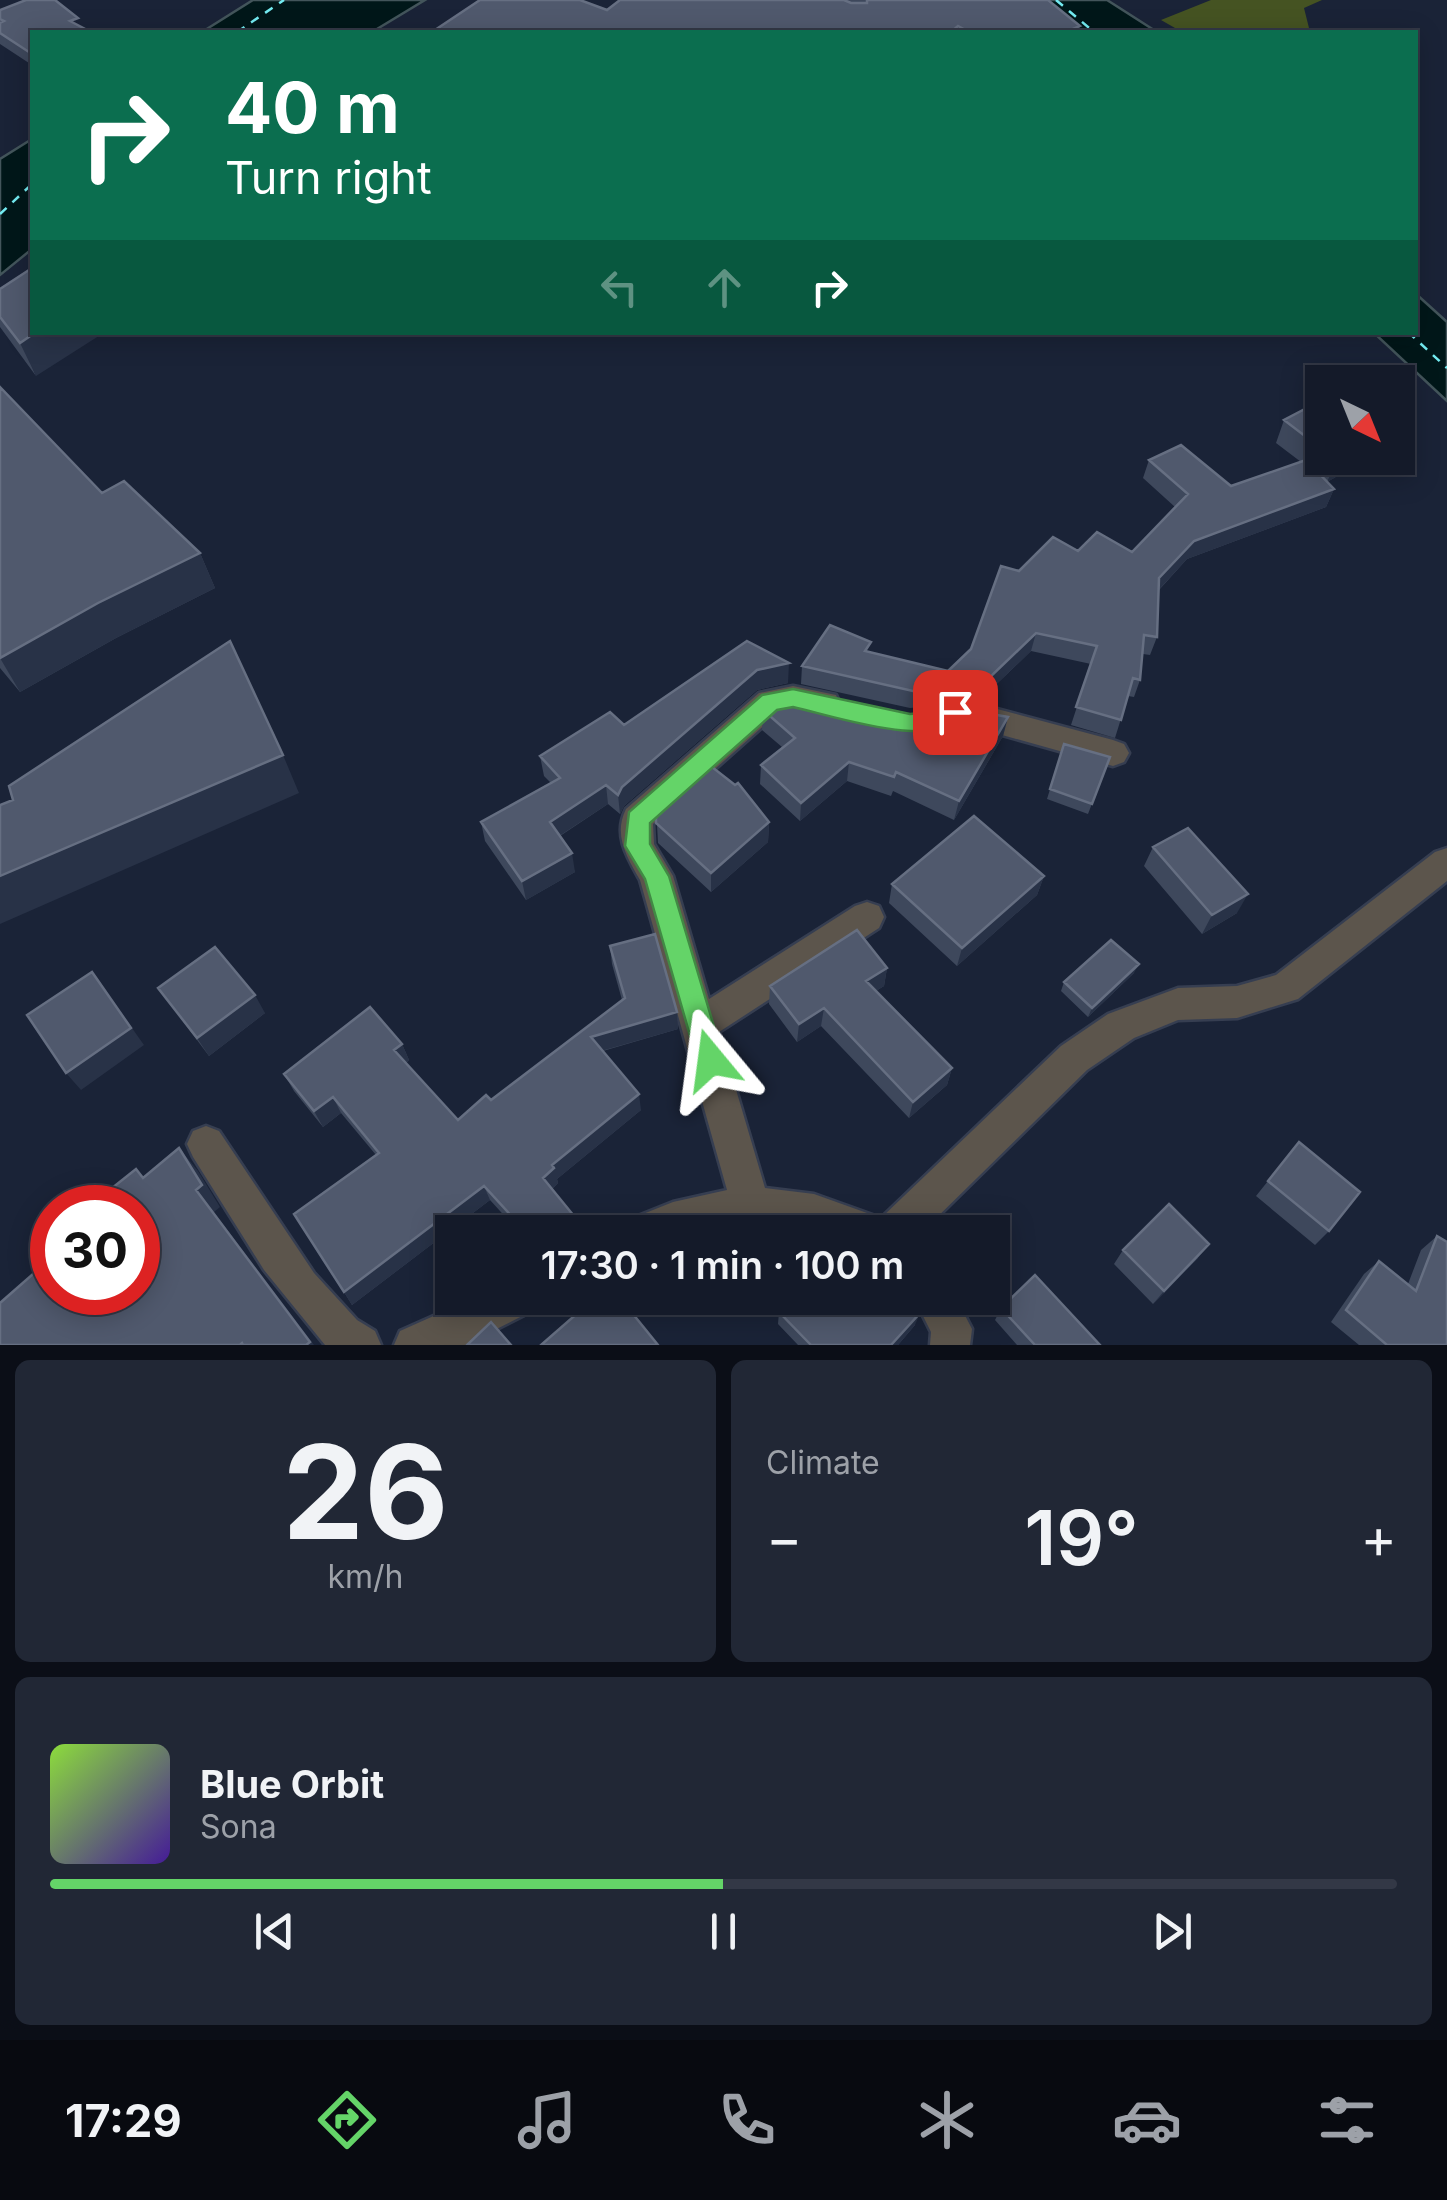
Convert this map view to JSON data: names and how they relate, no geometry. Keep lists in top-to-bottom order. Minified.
{"north":"bottom right","page":{"turn":["40 m","Turn right"],"limit":"30","trip":"17:30 · 1 min · 100 m","tile":[["26","km/h"],"Climate"],"heat":["−","19°","+"],"song":["Blue Orbit","Sona"],"tabs":"17:29"}}
